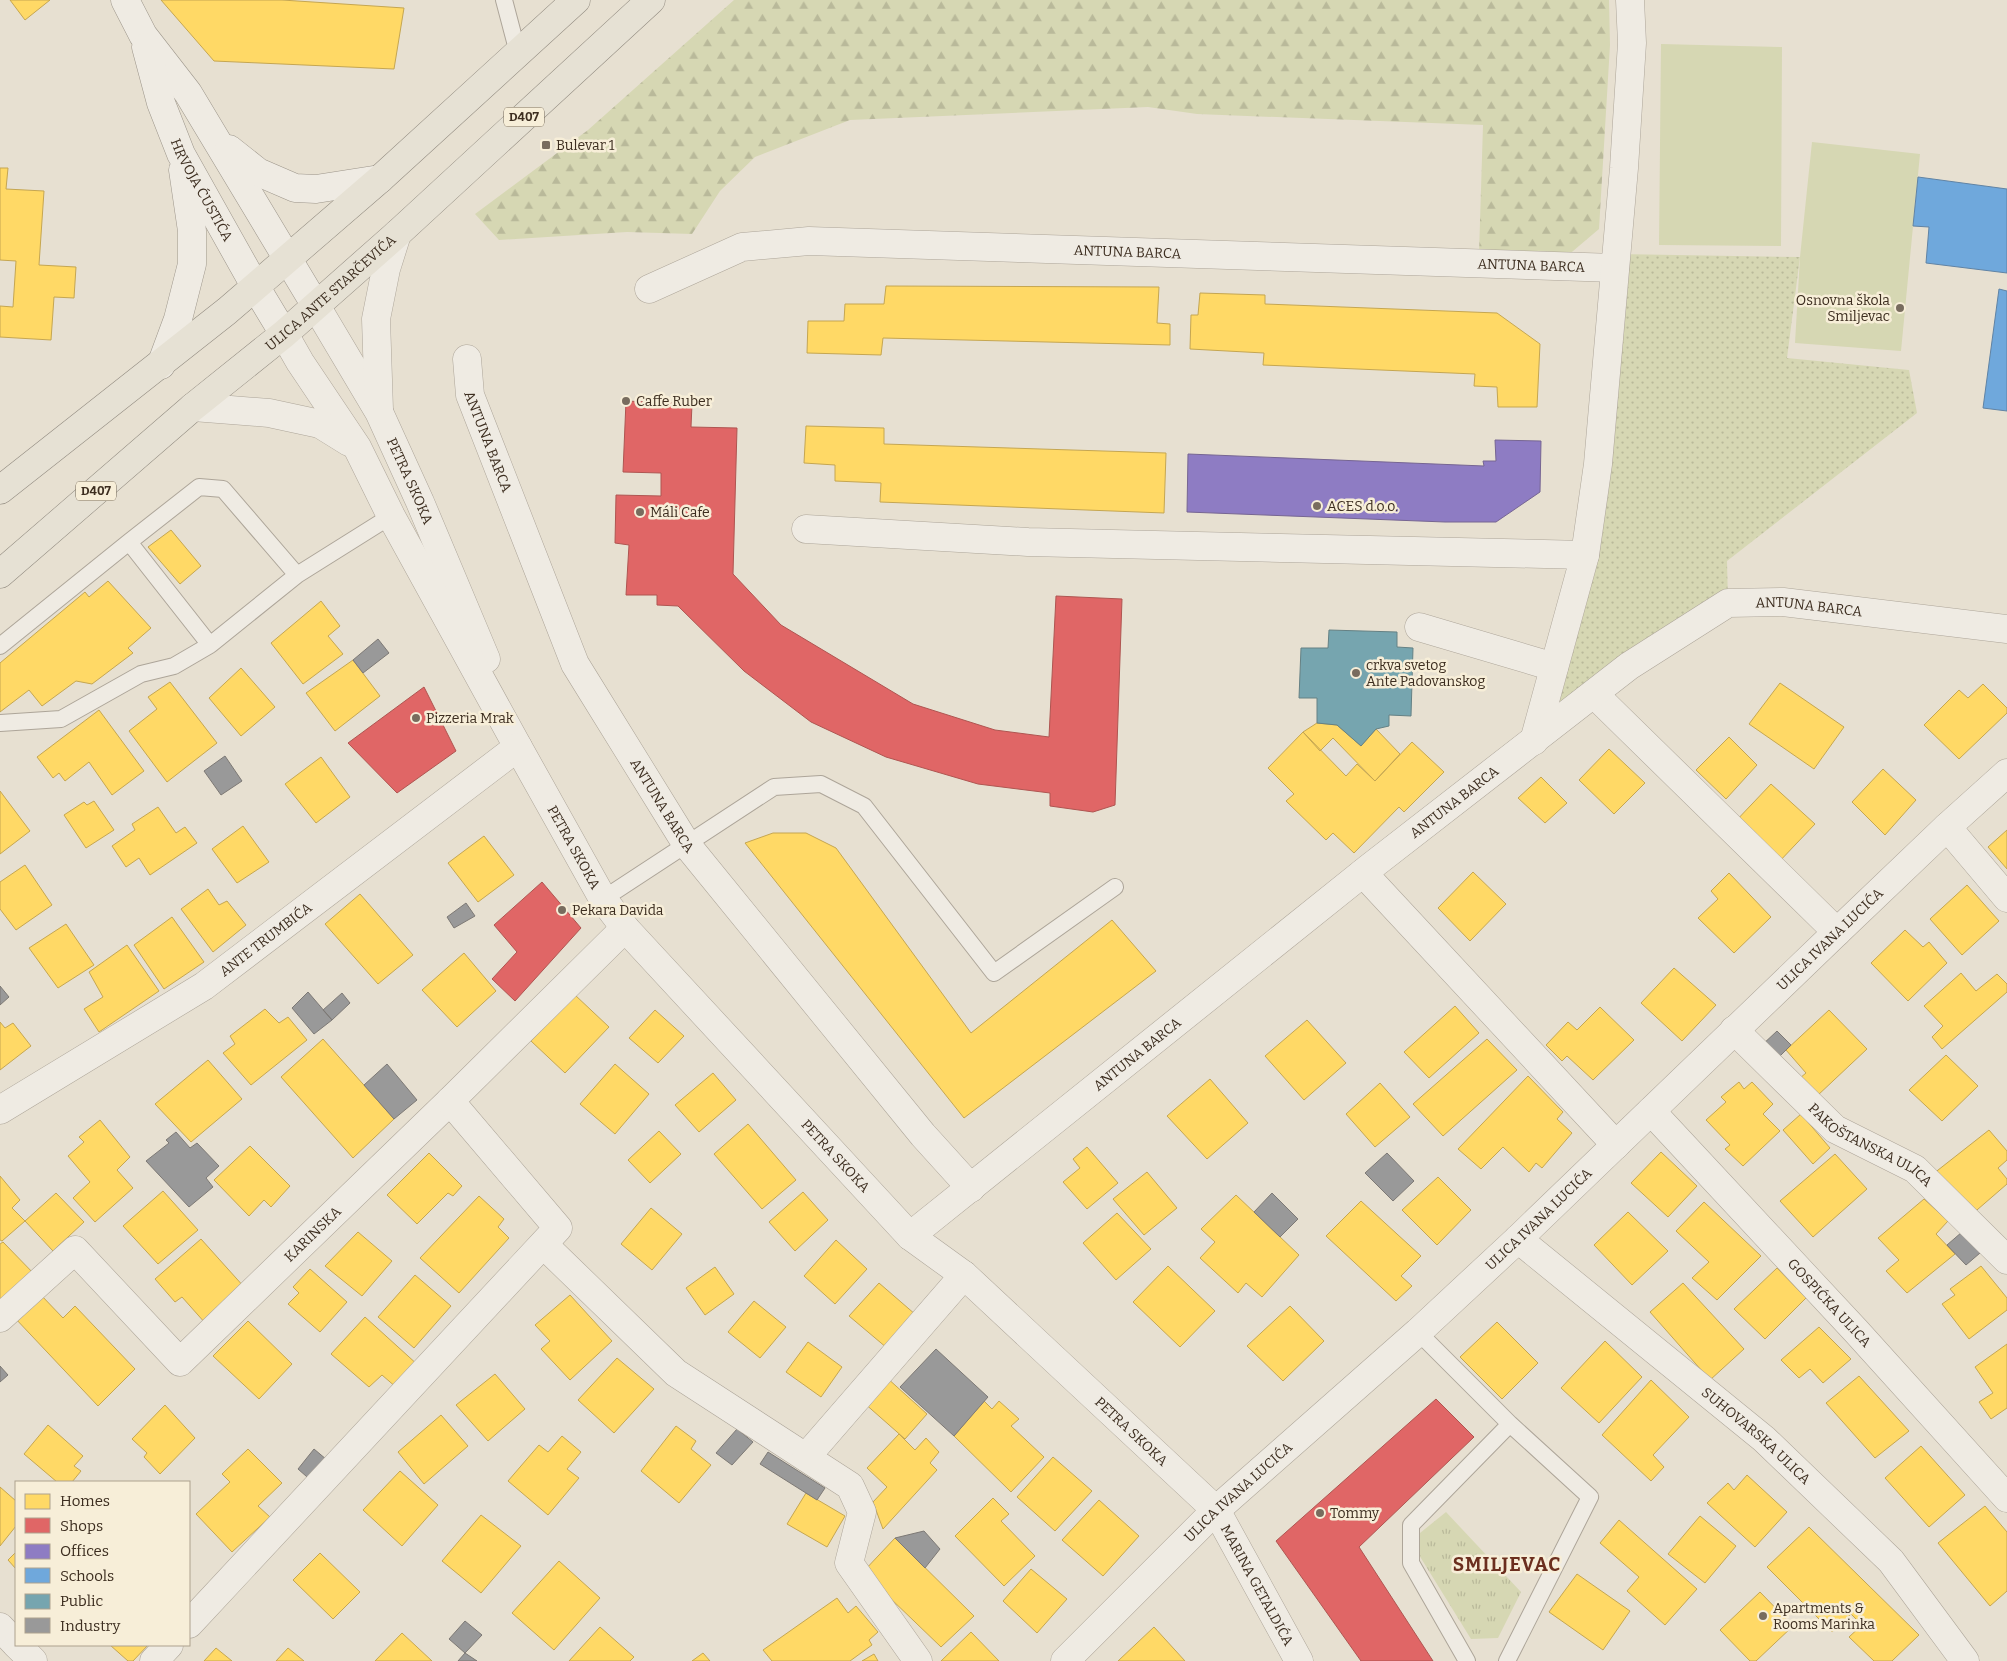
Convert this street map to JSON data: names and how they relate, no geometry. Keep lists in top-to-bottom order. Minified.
{"streets":{"main road":["D407","ULICA ANTE STARČEVIĆA"],"street":["HRVOJA ĆUSTIĆA","ANTUNA BARCA","PETRA SKOKA","ANTE TRUMBIĆA","ULICA IVANA LUCIĆA","PAKOŠTANSKA ULICA","KARINSKA","GOSPIĆKA ULICA","SUHOVARSKA ULICA","MARINA GETALDIĆA"]},"crossings":[["HRVOJA ĆUSTIĆA","ULICA ANTE STARČEVIĆA"],["HRVOJA ĆUSTIĆA","PETRA SKOKA"],["ANTUNA BARCA","PETRA SKOKA"],["ULICA ANTE STARČEVIĆA","PETRA SKOKA"],["PETRA SKOKA","ANTE TRUMBIĆA"],["PETRA SKOKA","ULICA IVANA LUCIĆA"],["PETRA SKOKA","KARINSKA"],["PETRA SKOKA","MARINA GETALDIĆA"],["ULICA IVANA LUCIĆA","PAKOŠTANSKA ULICA"],["ULICA IVANA LUCIĆA","GOSPIĆKA ULICA"],["ULICA IVANA LUCIĆA","SUHOVARSKA ULICA"],["ULICA IVANA LUCIĆA","MARINA GETALDIĆA"]],"districts":["SMILJEVAC"],"places":{"transit":["Bulevar 1"],"other":["Osnovna škola Smiljevac","Caffe Ruber","ACES d.o.o.","Máli Cafe","crkva svetog Ante Padovanskog","Pizzeria Mrak","Pekara Davida","Tommy","Apartments & Rooms Marinka"]},"legend":["Homes","Shops","Offices","Schools","Public","Industry"]}
